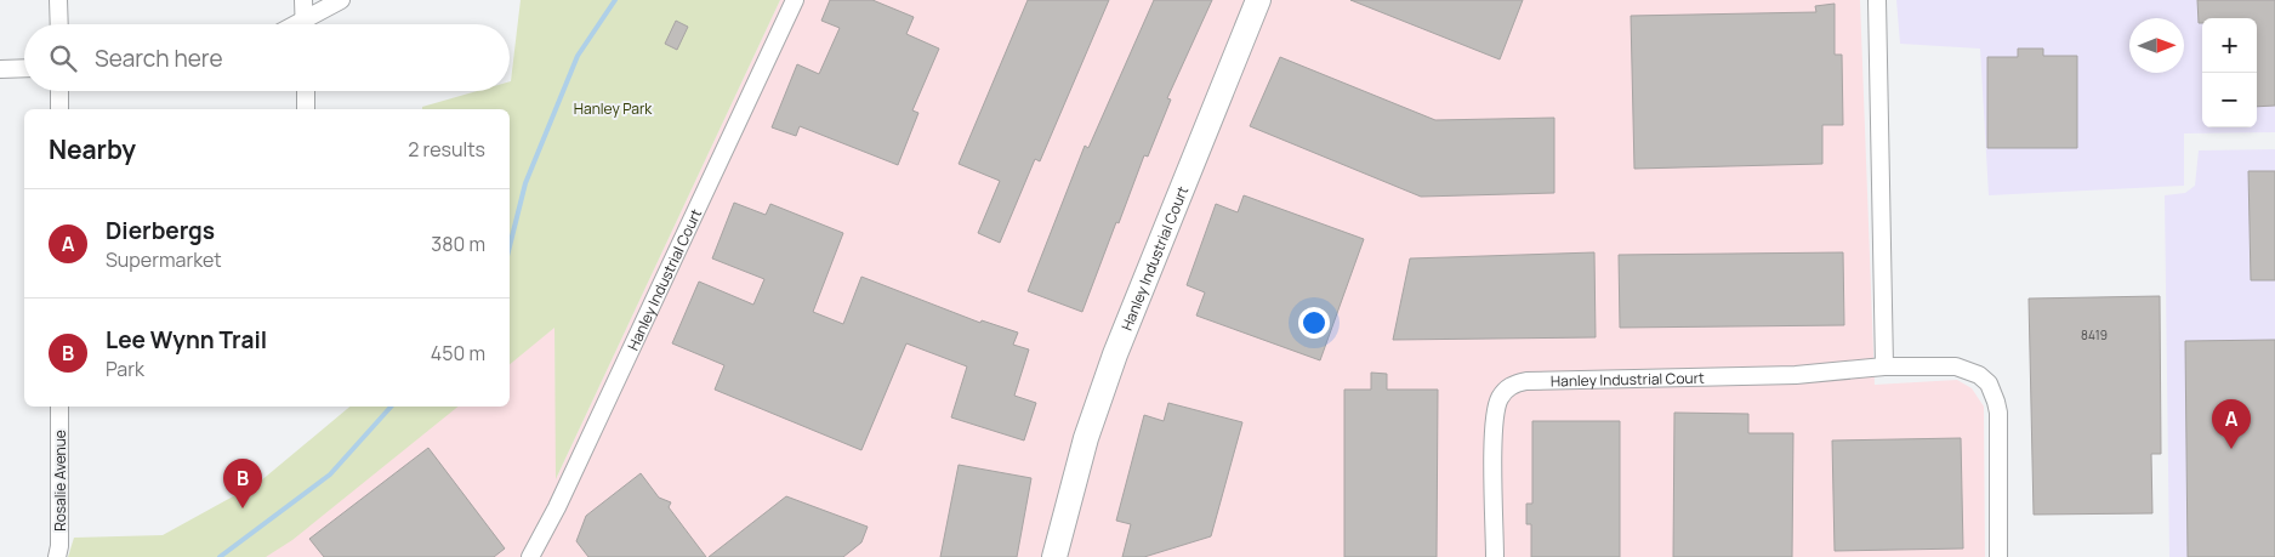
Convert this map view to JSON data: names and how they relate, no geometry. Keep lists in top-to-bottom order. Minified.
{"streets":{"street":["Hanley Industrial Court","Rosalie Avenue"]},"parks":["Hanley Park"],"house_numbers":["8419"],"north":"right","page":{"map_buttons":["+","−"],"search":"Search here","heading":["Nearby","2 results"],"list":[{"mark":"A","name":"Dierbergs","note":"Supermarket","value":"380 m"},{"mark":"B","name":"Lee Wynn Trail","note":"Park","value":"450 m"}],"pins":["A","B"]}}
